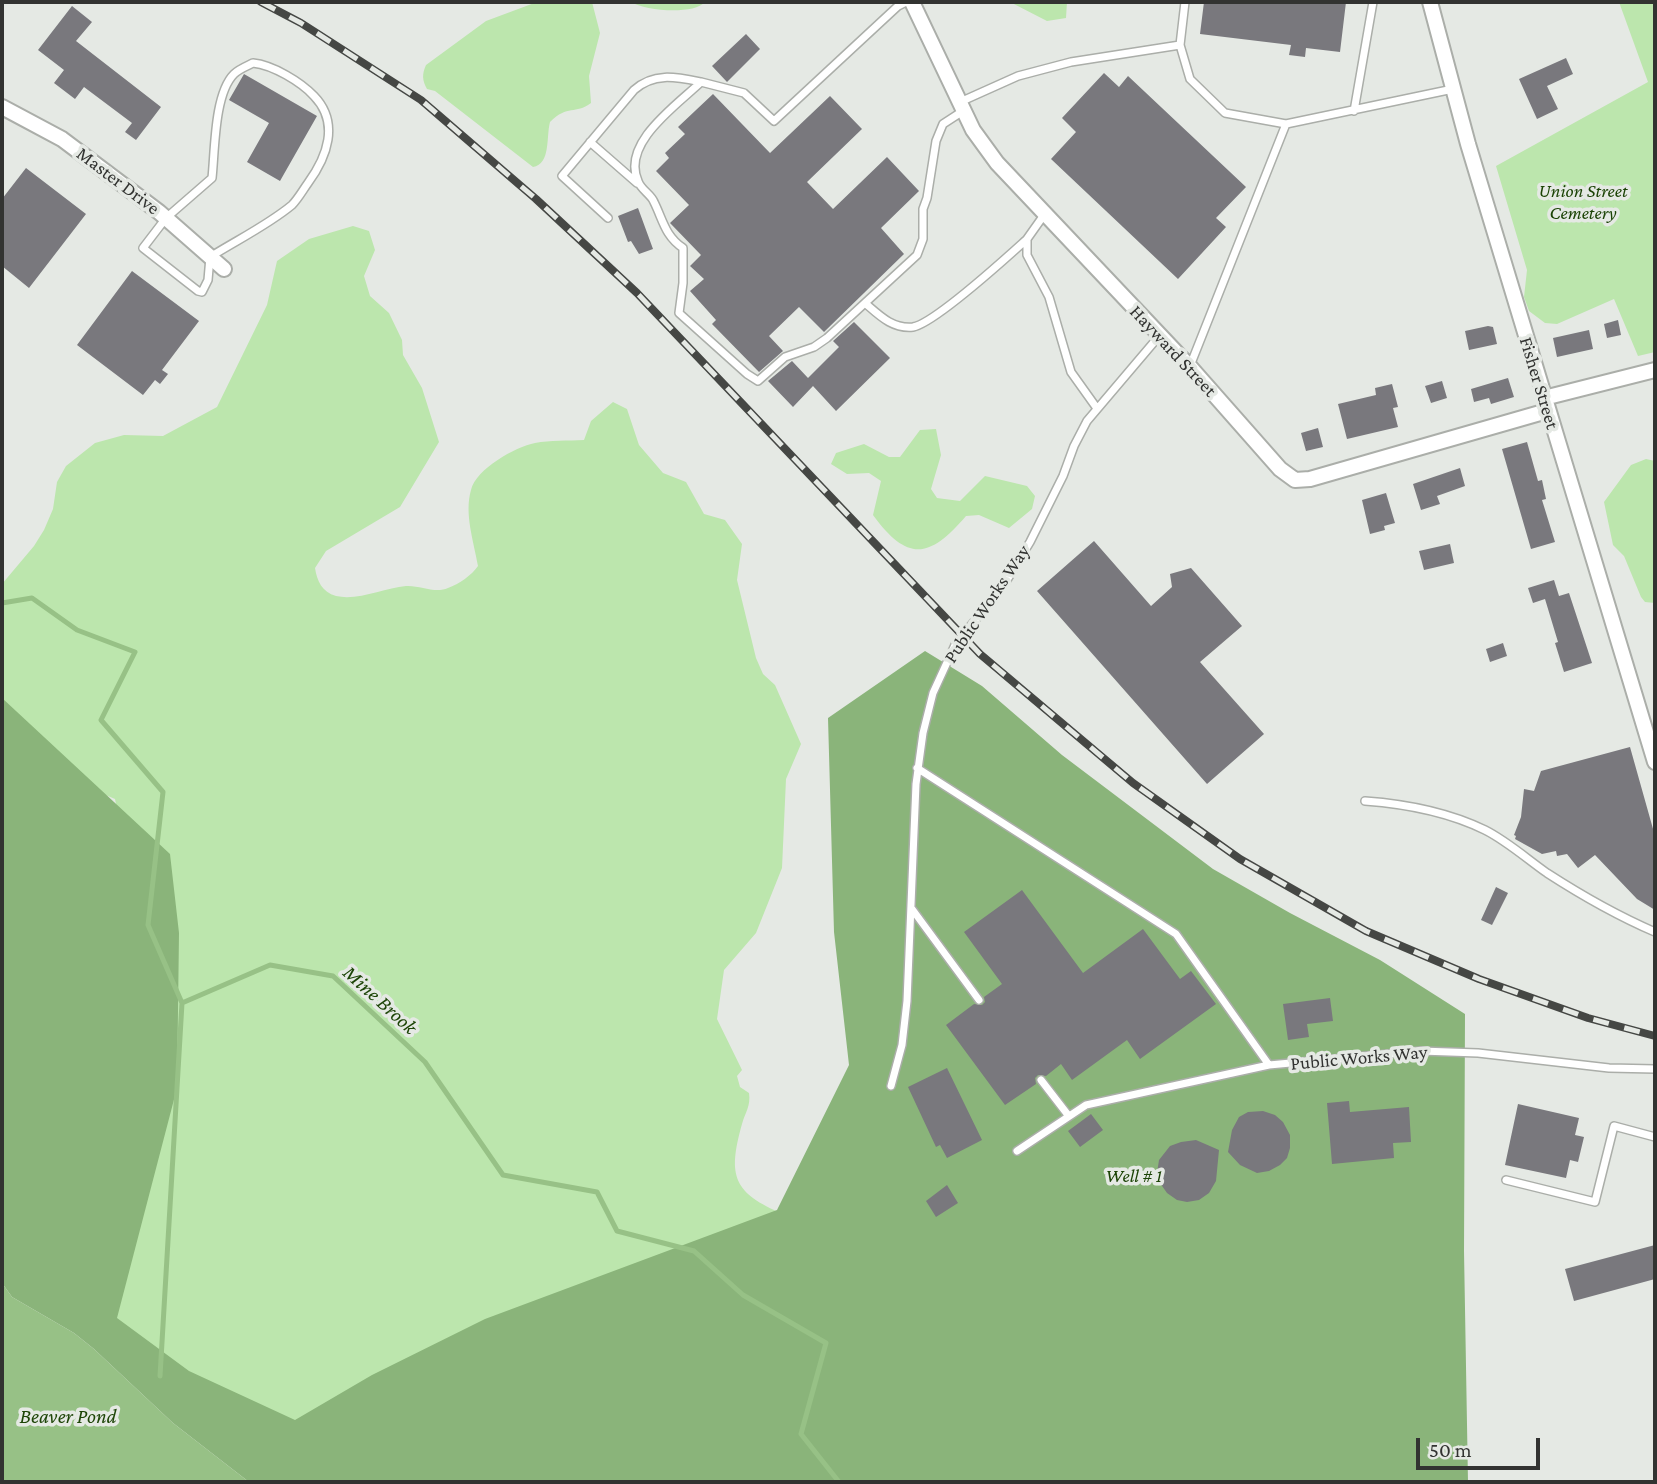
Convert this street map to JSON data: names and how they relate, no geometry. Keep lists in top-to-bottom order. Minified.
{"streets":{"street":["Master Drive","Hayward Street","Fisher Street"],"lane":["Public Works Way"]},"crossings":[["Hayward Street","Fisher Street"],["Hayward Street","Public Works Way"]],"water":["Mine Brook","Beaver Pond"],"parks":["Union Street Cemetery","Well # 1"],"scale_bar":"50 m"}
